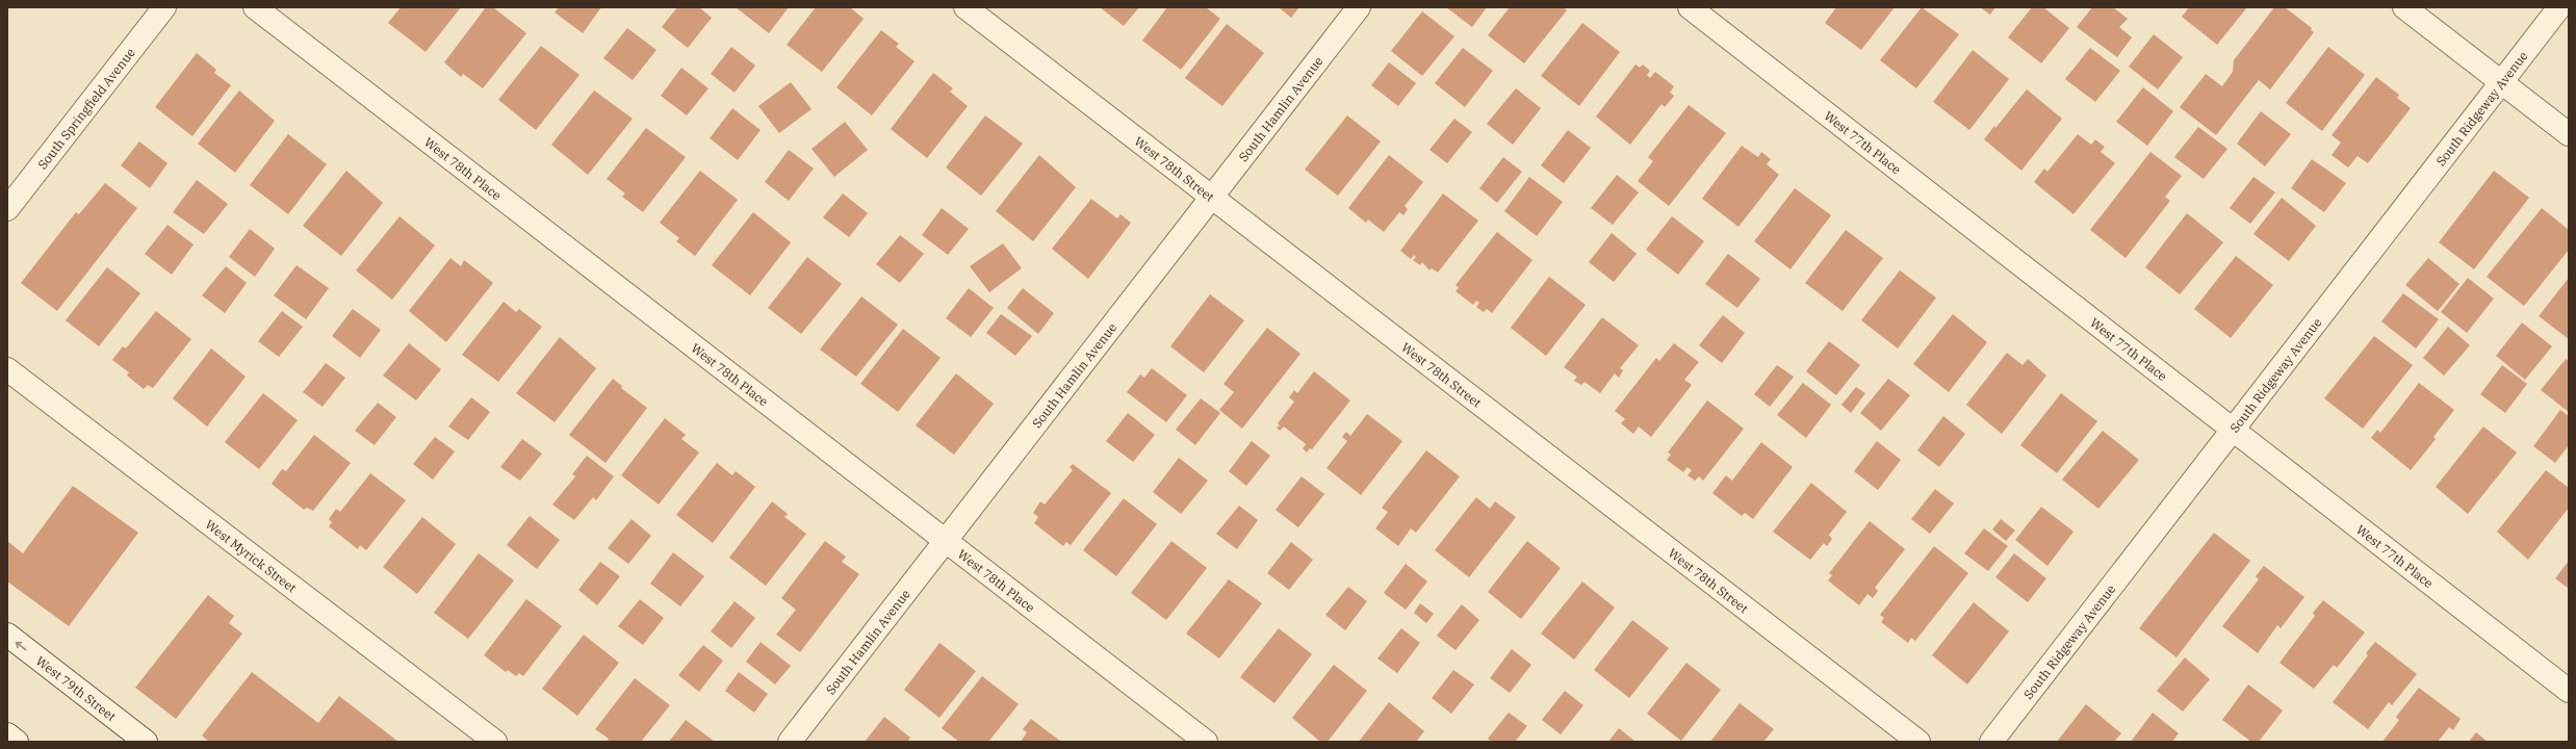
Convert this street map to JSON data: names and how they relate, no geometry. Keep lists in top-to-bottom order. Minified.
{"streets":{"street":["South Springfield Avenue","South Hamlin Avenue","South Ridgeway Avenue","West 77th Place","West 78th Place","West 78th Street","West Myrick Street","West 79th Street"]},"crossings":[["South Hamlin Avenue","West 78th Place"],["South Hamlin Avenue","West 78th Street"],["South Ridgeway Avenue","West 77th Place"]],"one_way":["West 79th Street"]}
